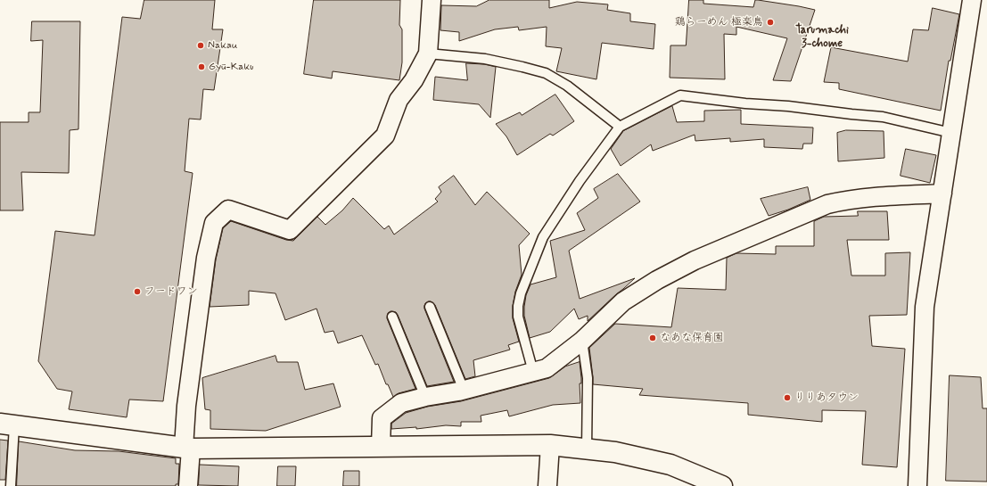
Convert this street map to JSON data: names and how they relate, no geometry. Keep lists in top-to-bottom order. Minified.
{"districts":["Tarumachi 3-chome"],"places":["鶏らーめん 極楽鳥","Nakau","Gyū-Kaku","フードワン","なあな保育園","りりあタウン"]}
